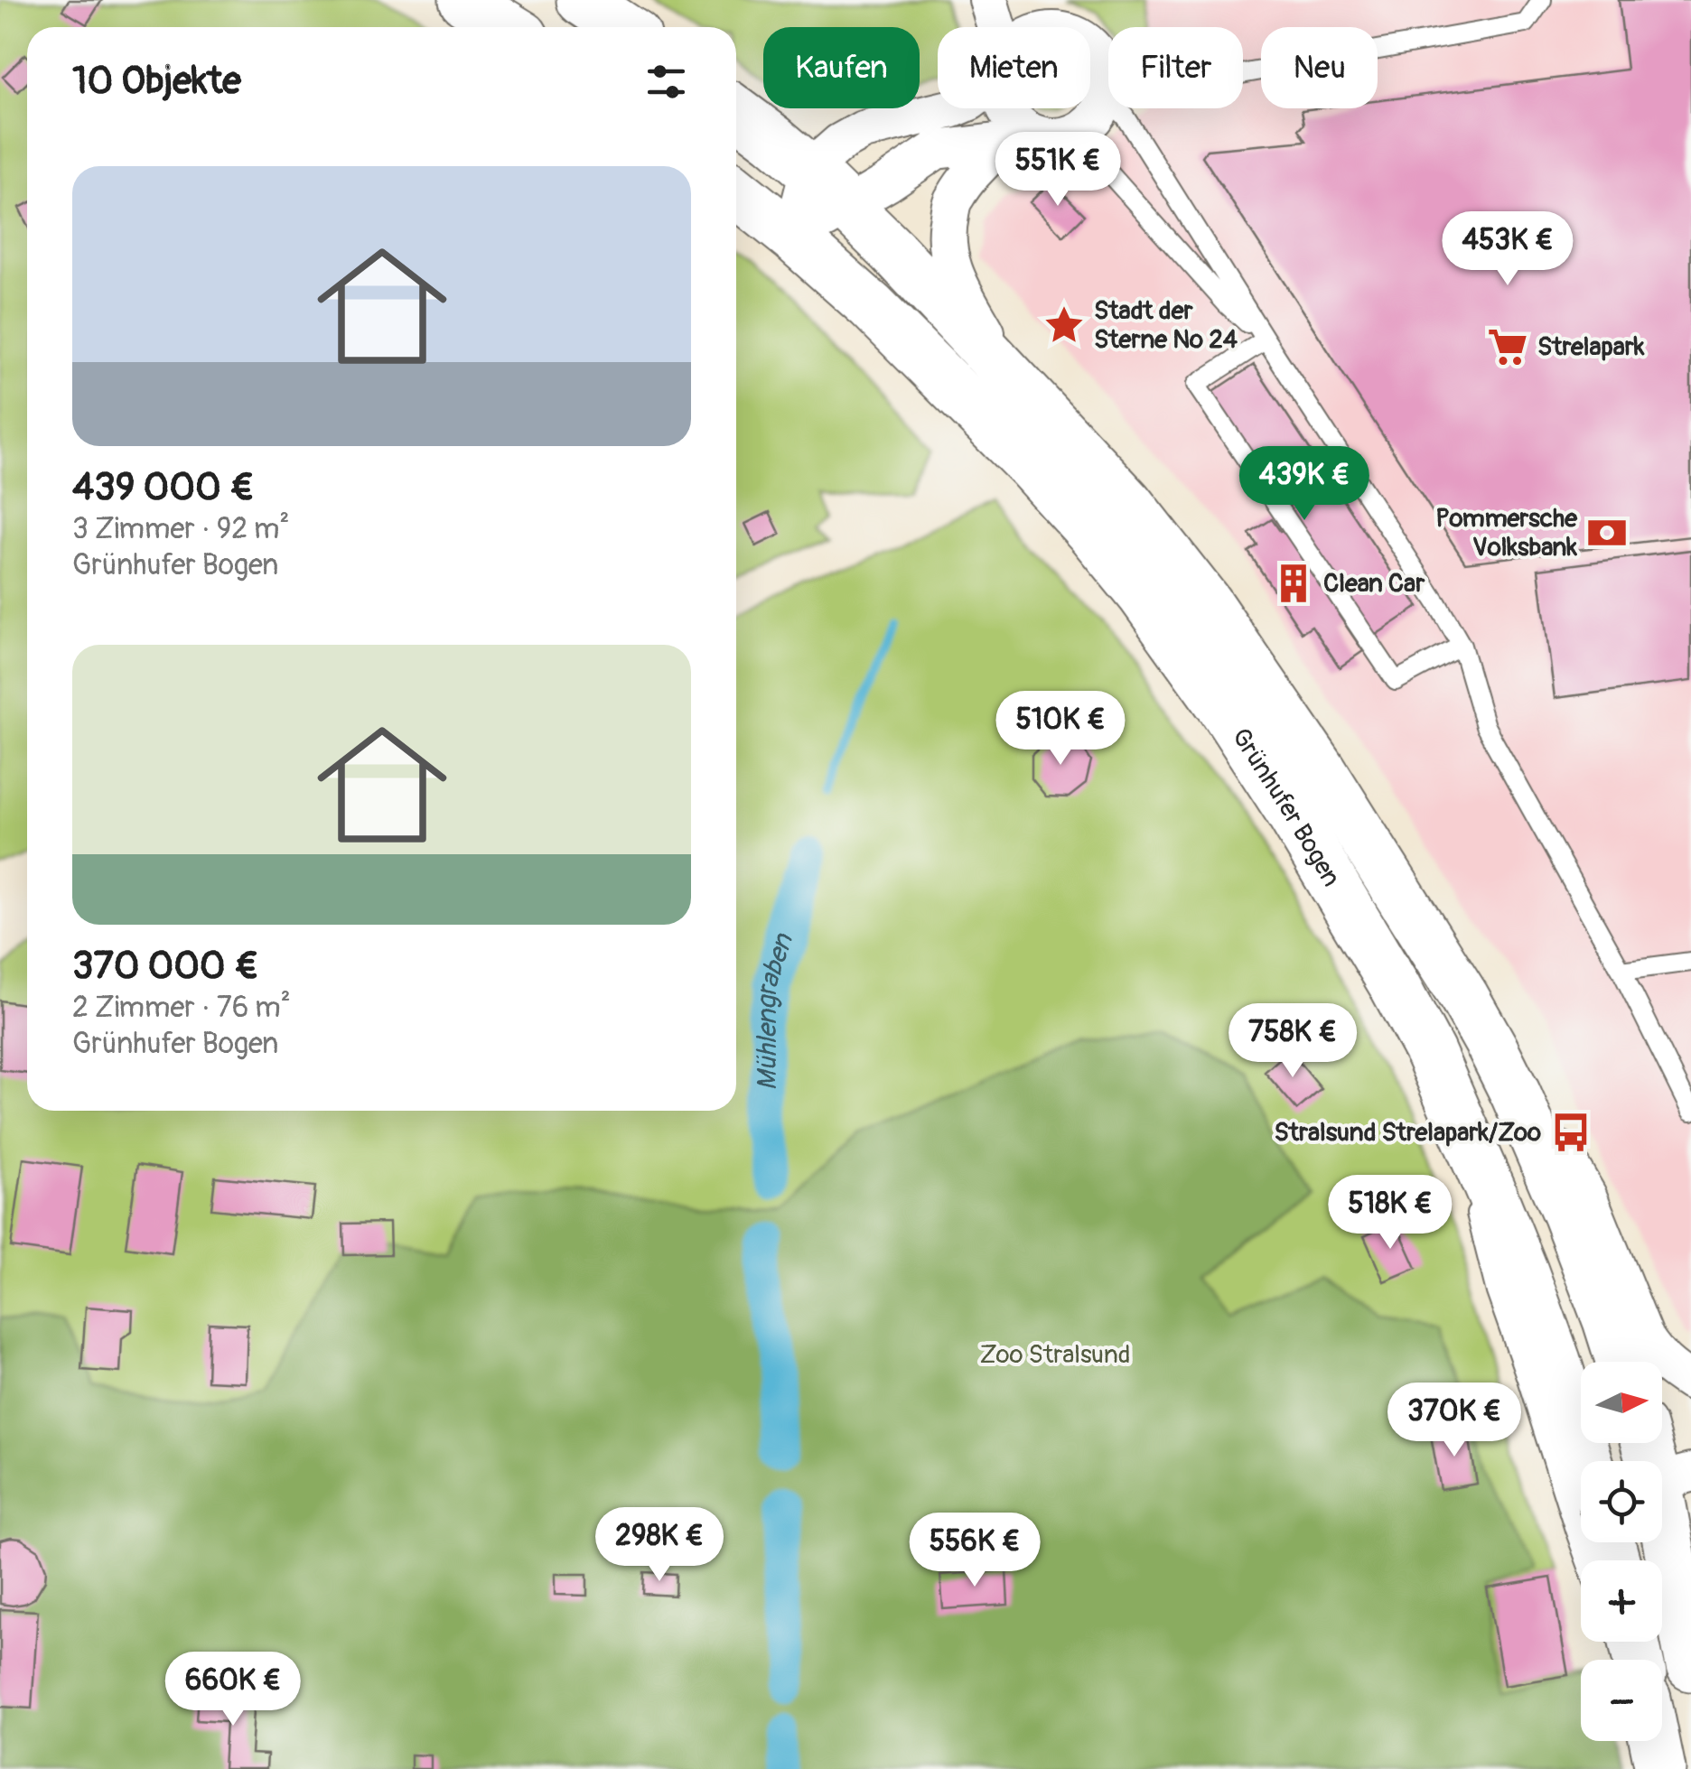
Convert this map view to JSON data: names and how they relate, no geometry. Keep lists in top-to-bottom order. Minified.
{"streets":{"main road":["Grünhufer Bogen"]},"water":["Mühlengraben"],"parks":["Zoo Stralsund"],"places":{"place":["Stadt der Sterne No 24"],"supermarket":["Strelapark"],"bank":["Pommersche Volksbank"],"building":["Clean Car"],"bus stop":["Stralsund Strelapark/Zoo"]},"north":"right","page":{"chip":["Kaufen","Mieten","Filter","Neu"],"heading":"10 Objekte","price":["551K €","453K €","439K €","510K €","758K €","518K €","370K €","298K €","556K €","660K €"],"list":[{"name":"439 000 €","note":"3 Zimmer · 92 m² · Grünhufer Bogen"},{"name":"370 000 €","note":"2 Zimmer · 76 m² · Grünhufer Bogen"}],"map_buttons":["+","−"]}}
